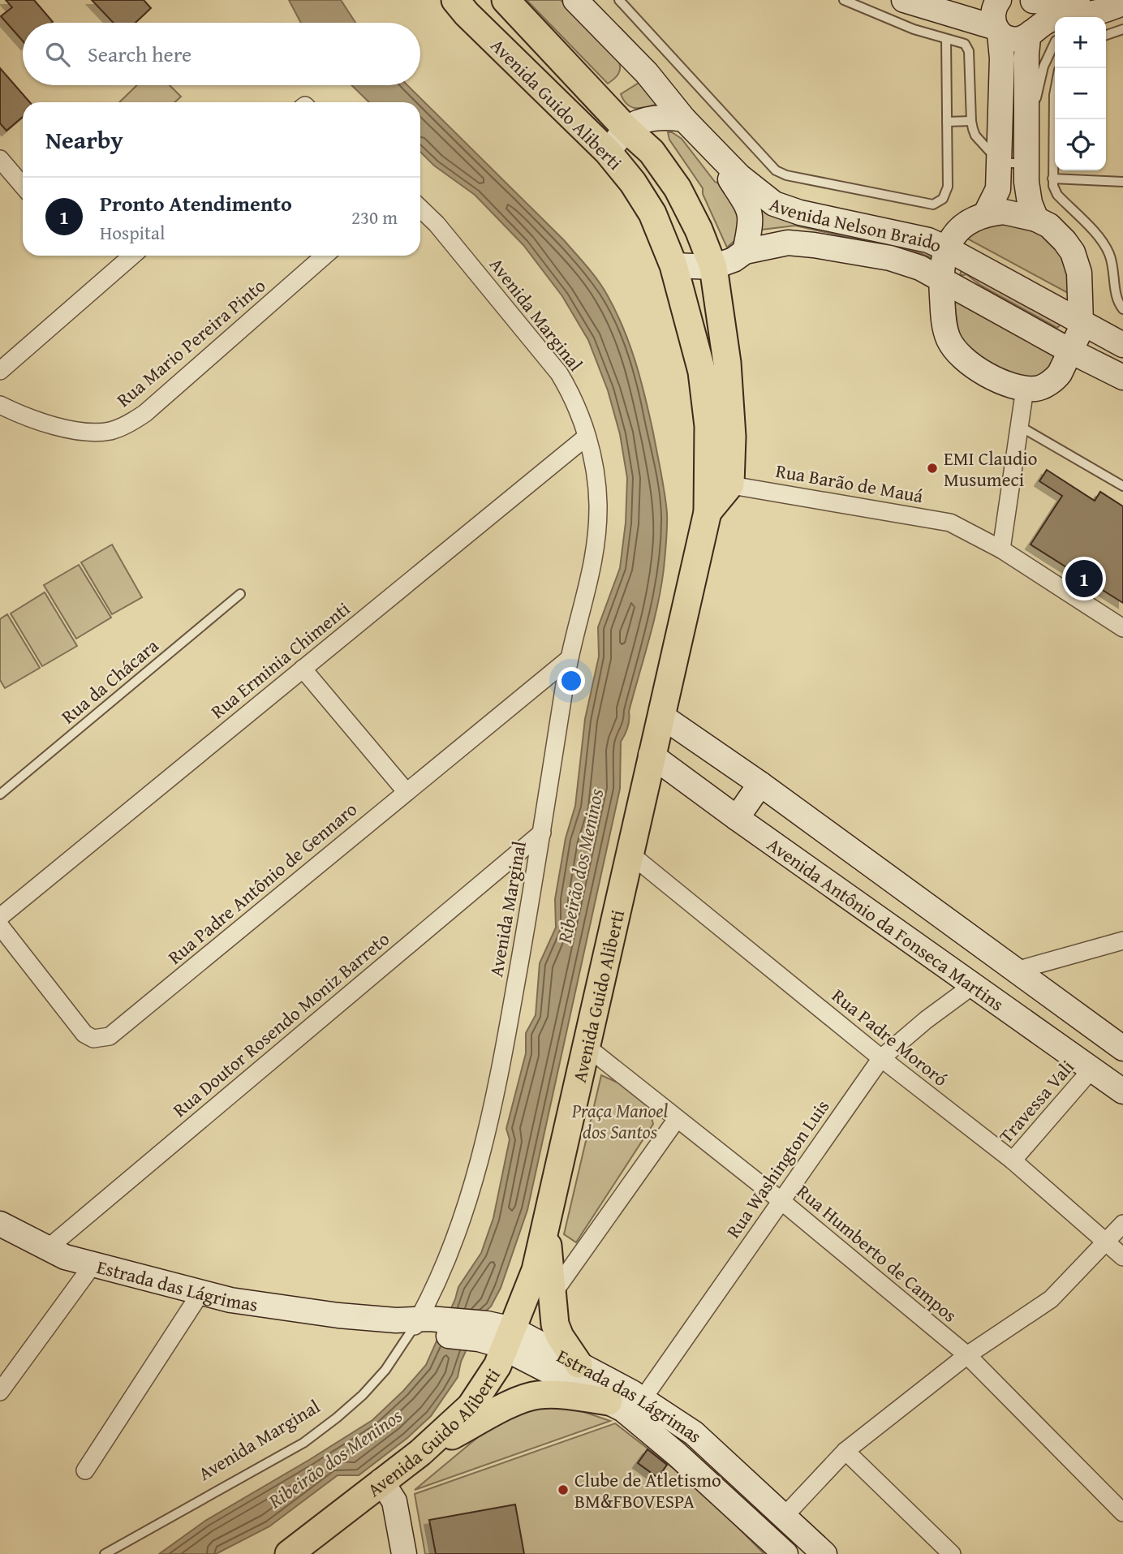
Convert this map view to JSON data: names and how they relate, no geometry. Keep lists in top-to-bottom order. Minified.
{"streets":{"main road":["Avenida Guido Aliberti"],"street":["Avenida Nelson Braido","Avenida Marginal","Rua Mario Pereira Pinto","Rua Barão de Mauá","Rua Erminia Chimenti","Rua Padre Antônio de Gennaro","Avenida Antônio da Fonseca Martins","Rua Doutor Rosendo Moniz Barreto","Rua Padre Mororó","Travessa Vali","Rua Washington Luis","Rua Humberto de Campos","Estrada das Lágrimas"],"lane":["Rua da Chácara"]},"crossings":[["Avenida Guido Aliberti","Avenida Nelson Braido"],["Avenida Guido Aliberti","Rua Barão de Mauá"],["Avenida Guido Aliberti","Avenida Antônio da Fonseca Martins"],["Avenida Guido Aliberti","Rua Padre Mororó"],["Avenida Guido Aliberti","Rua Humberto de Campos"],["Avenida Guido Aliberti","Estrada das Lágrimas"],["Avenida Marginal","Rua Erminia Chimenti"],["Avenida Marginal","Rua Padre Antônio de Gennaro"],["Avenida Marginal","Rua Doutor Rosendo Moniz Barreto"],["Avenida Marginal","Estrada das Lágrimas"],["Avenida Antônio da Fonseca Martins","Travessa Vali"],["Avenida Antônio da Fonseca Martins","Rua Washington Luis"],["Rua Doutor Rosendo Moniz Barreto","Estrada das Lágrimas"],["Rua Padre Mororó","Travessa Vali"],["Rua Padre Mororó","Rua Washington Luis"],["Rua Washington Luis","Rua Humberto de Campos"],["Rua Washington Luis","Estrada das Lágrimas"]],"water":["Ribeirão dos Meninos"],"parks":["Praça Manoel dos Santos"],"places":["EMI Claudio Musumeci","Clube de Atletismo BM&FBOVESPA"],"page":{"map_buttons":["+","−"],"search":"Search here","heading":"Nearby","list":[{"mark":"1","name":"Pronto Atendimento","note":"Hospital","value":"230 m"}],"pins":"1"}}
